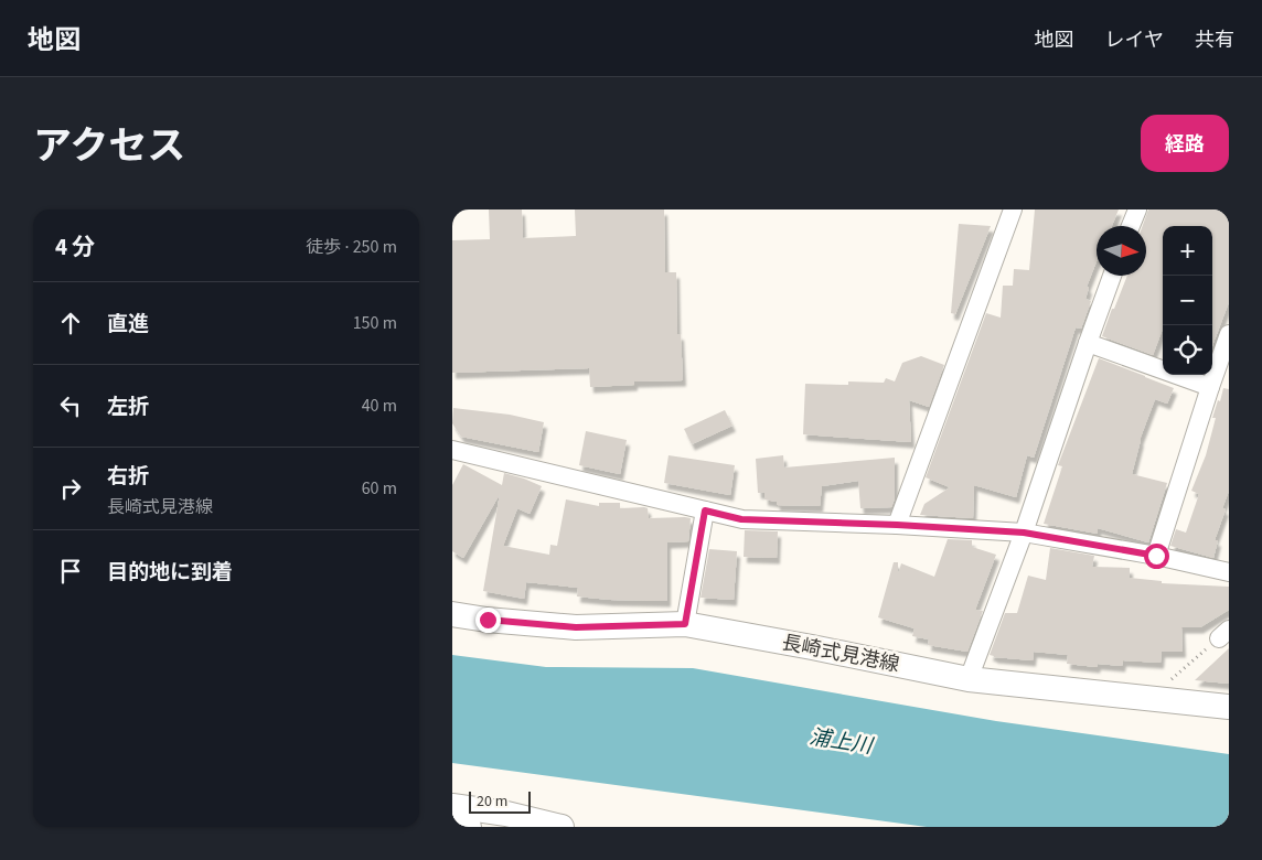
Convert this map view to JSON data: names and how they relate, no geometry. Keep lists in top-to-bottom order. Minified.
{"streets":{"main road":["長崎式見港線"]},"water":["浦上川"],"scale_bar":"20 m","north":"right","page":{"header":"地図","nav":["地図","レイヤ","共有"],"title":"アクセス","buttons":"経路","heading":["4 分","徒歩 · 250 m"],"map_buttons":["+","−"],"list":[["直進","150 m"],["左折","40 m"],["右折","長崎式見港線","60 m"],"目的地に到着"],"scale":"20 m"}}
